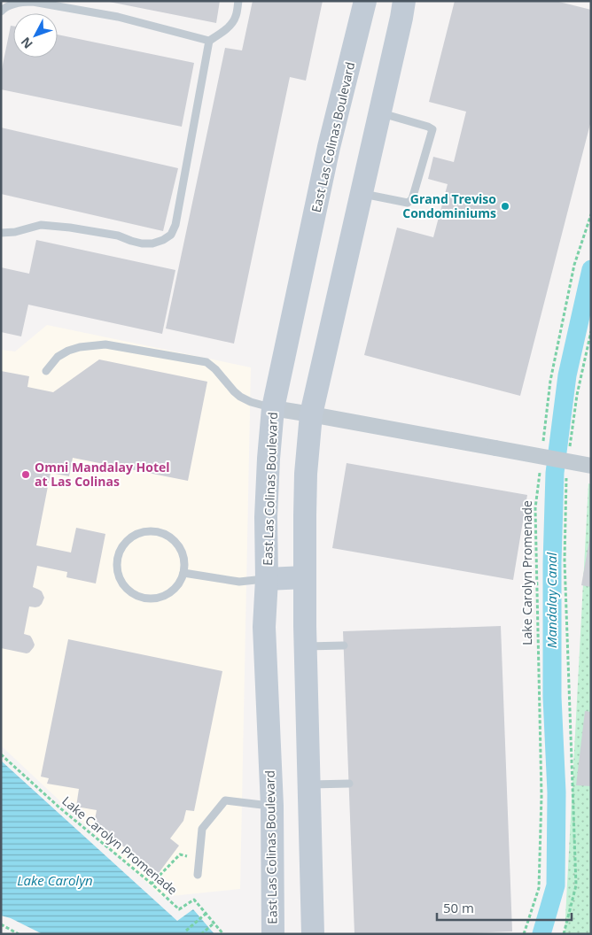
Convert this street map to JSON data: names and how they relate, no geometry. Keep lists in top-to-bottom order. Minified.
{"streets":{"main road":["East Las Colinas Boulevard"],"path":["Lake Carolyn Promenade"]},"water":["Mandalay Canal","Lake Carolyn"],"places":["Grand Treviso Condominiums","Omni Mandalay Hotel at Las Colinas"],"scale_bar":"50 m","north":"bottom left"}
